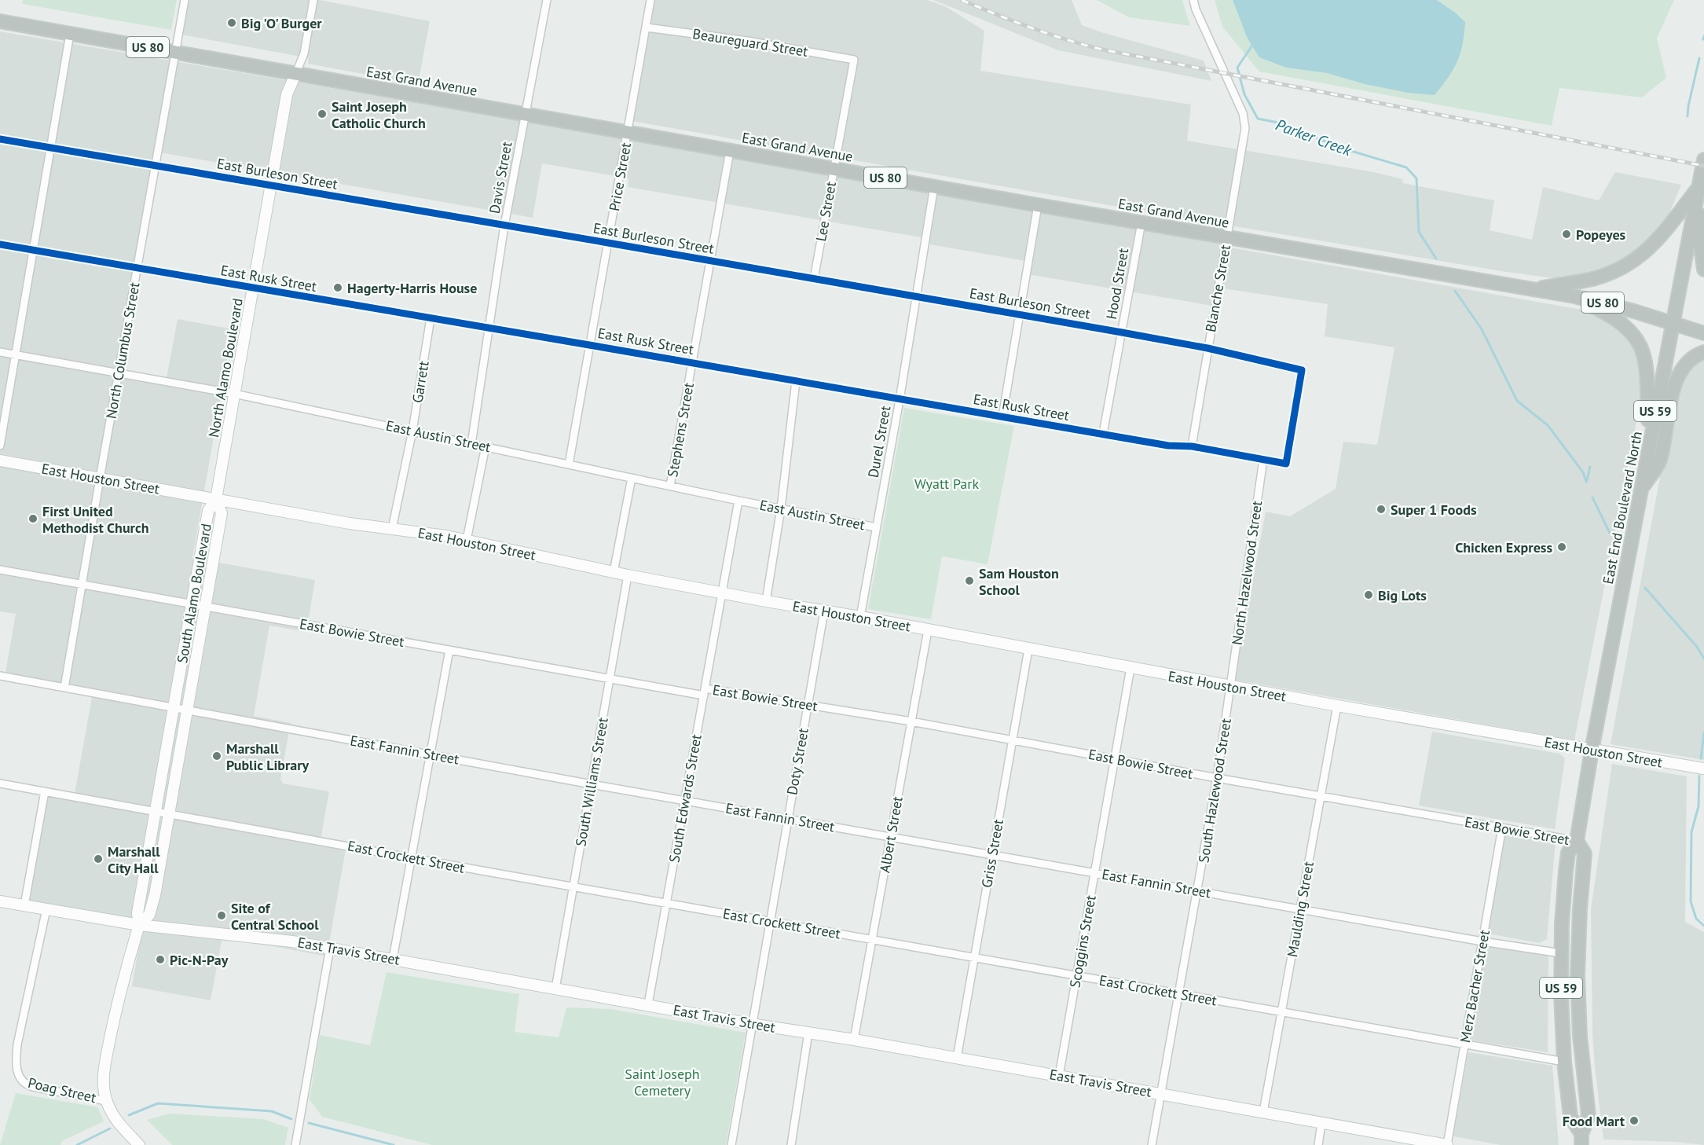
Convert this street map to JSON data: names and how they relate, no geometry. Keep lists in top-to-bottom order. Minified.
{"streets":{"highway":["US 80","East Grand Avenue","US 59","East End Boulevard North"],"street":["Beaureguard Street","East Burleson Street","Price Street","Davis Street","Lee Street","East Rusk Street","Hood Street","Blanche Street","North Columbus Street","North Alamo Boulevard","Garrett","Stephens Street","East Austin Street","Durel Street","East Houston Street","North Hazelwood Street","South Alamo Boulevard","East Bowie Street","East Fannin Street","Doty Street","South Williams Street","South Hazlewood Street","South Edwards Street","Albert Street","Griss Street","East Crockett Street","Maulding Street","Scoggins Street","East Travis Street","Merz Bacher Street","Poag Street"]},"crossings":[["Beaureguard Street","Price Street"],["Beaureguard Street","Lee Street"],["US 80","East Grand Avenue"],["US 80","East End Boulevard North"],["East Grand Avenue","Price Street"],["East Grand Avenue","Davis Street"],["East Grand Avenue","Lee Street"],["East Grand Avenue","Hood Street"],["East Grand Avenue","Blanche Street"],["East Grand Avenue","North Columbus Street"],["East Grand Avenue","North Alamo Boulevard"],["East Grand Avenue","Stephens Street"],["East Grand Avenue","Durel Street"],["East Grand Avenue","East End Boulevard North"],["East Burleson Street","Price Street"],["East Burleson Street","Davis Street"],["East Burleson Street","Lee Street"],["East Burleson Street","East Rusk Street"],["East Burleson Street","Hood Street"],["East Burleson Street","Blanche Street"],["East Burleson Street","North Columbus Street"],["East Burleson Street","North Alamo Boulevard"],["East Burleson Street","Stephens Street"],["East Burleson Street","Durel Street"],["Price Street","East Rusk Street"],["Price Street","East Austin Street"],["Davis Street","East Rusk Street"],["Davis Street","East Austin Street"],["East Rusk Street","Hood Street"],["East Rusk Street","Blanche Street"],["East Rusk Street","North Columbus Street"],["East Rusk Street","North Alamo Boulevard"],["East Rusk Street","Garrett"],["East Rusk Street","Stephens Street"],["East Rusk Street","Durel Street"],["East Rusk Street","North Hazelwood Street"],["North Columbus Street","East Austin Street"],["North Columbus Street","East Houston Street"],["North Columbus Street","East Bowie Street"],["North Columbus Street","East Fannin Street"],["North Alamo Boulevard","East Austin Street"],["North Alamo Boulevard","East Houston Street"],["North Alamo Boulevard","South Alamo Boulevard"],["Garrett","East Austin Street"],["Garrett","East Houston Street"],["US 59","East Houston Street"],["US 59","East End Boulevard North"],["US 59","East Bowie Street"],["US 59","East Fannin Street"],["US 59","East Crockett Street"],["Stephens Street","East Austin Street"],["East Austin Street","Durel Street"],["East Austin Street","South Edwards Street"],["Durel Street","East Houston Street"],["East Houston Street","East End Boulevard North"],["East Houston Street","North Hazelwood Street"],["East Houston Street","South Alamo Boulevard"],["East Houston Street","Doty Street"],["East Houston Street","South Williams Street"],["East Houston Street","South Hazlewood Street"],["East Houston Street","South Edwards Street"],["East Houston Street","Albert Street"],["East Houston Street","Griss Street"],["East Houston Street","Maulding Street"],["East Houston Street","Scoggins Street"],["North Hazelwood Street","South Hazlewood Street"],["South Alamo Boulevard","East Bowie Street"],["South Alamo Boulevard","East Fannin Street"],["South Alamo Boulevard","East Crockett Street"],["South Alamo Boulevard","East Travis Street"],["South Alamo Boulevard","Poag Street"],["East Bowie Street","Doty Street"],["East Bowie Street","South Williams Street"],["East Bowie Street","South Hazlewood Street"],["East Bowie Street","South Edwards Street"],["East Bowie Street","Albert Street"],["East Bowie Street","Griss Street"],["East Bowie Street","Maulding Street"],["East Bowie Street","Scoggins Street"],["East Bowie Street","Merz Bacher Street"],["East Fannin Street","Doty Street"],["East Fannin Street","South Williams Street"],["East Fannin Street","South Hazlewood Street"],["East Fannin Street","South Edwards Street"],["East Fannin Street","Albert Street"],["East Fannin Street","Griss Street"],["East Fannin Street","Maulding Street"],["East Fannin Street","Scoggins Street"],["East Fannin Street","Merz Bacher Street"],["Doty Street","East Crockett Street"],["Doty Street","East Travis Street"],["South Williams Street","East Crockett Street"],["South Williams Street","East Travis Street"],["South Hazlewood Street","East Crockett Street"],["South Hazlewood Street","East Travis Street"],["South Edwards Street","East Crockett Street"],["South Edwards Street","East Travis Street"],["Albert Street","East Crockett Street"],["Albert Street","East Travis Street"],["Griss Street","East Crockett Street"],["Griss Street","East Travis Street"],["East Crockett Street","Maulding Street"],["East Crockett Street","Scoggins Street"],["East Crockett Street","Merz Bacher Street"],["Maulding Street","East Travis Street"],["Scoggins Street","East Travis Street"],["East Travis Street","Merz Bacher Street"],["East Travis Street","Poag Street"]],"water":["Parker Creek"],"parks":["Wyatt Park","Saint Joseph Cemetery"],"places":["Big 'O' Burger","Saint Joseph Catholic Church","Popeyes","Hagerty-Harris House","Super 1 Foods","First United Methodist Church","Chicken Express","Sam Houston School","Big Lots","Marshall Public Library","Marshall City Hall","Site of Central School","Pic-N-Pay","Food Mart"]}
